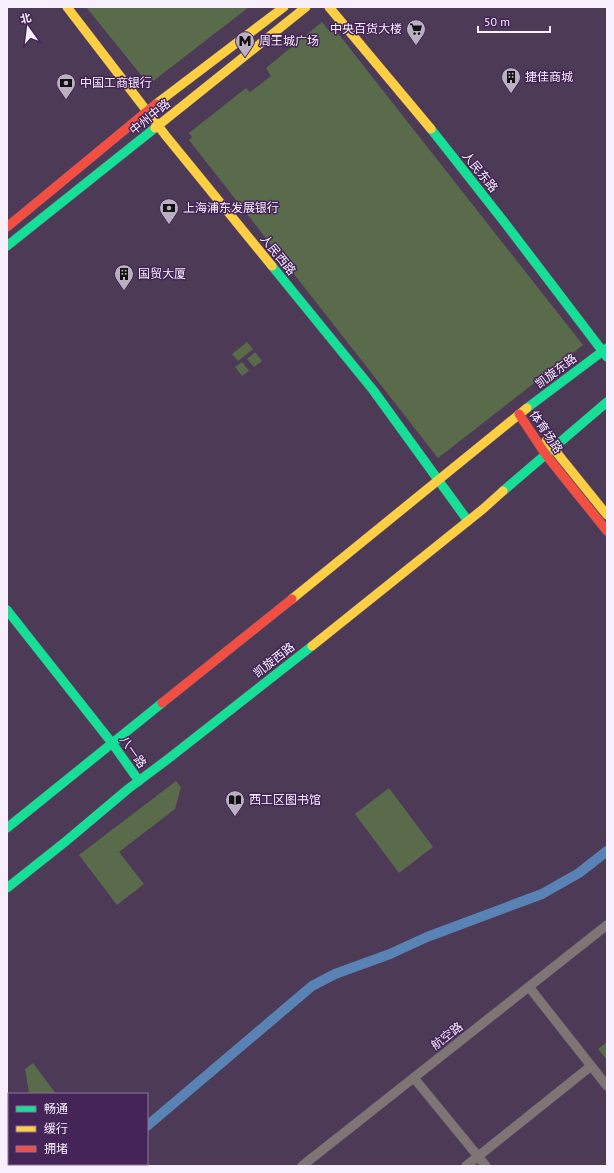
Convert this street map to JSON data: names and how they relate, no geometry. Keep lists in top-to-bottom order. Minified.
{"streets":{"main road":["中州中路","人民东路","人民西路","凯旋东路","体育场路","凯旋西路","八一路"],"street":["航空路"]},"crossings":[["中州中路","人民西路"],["人民东路","凯旋东路"],["人民西路","凯旋西路"],["凯旋东路","体育场路"],["体育场路","凯旋西路"],["凯旋西路","八一路"]],"places":{"supermarket":["中央百货大楼"],"metro station":["周王城广场"],"building":["捷佳商城","国贸大厦"],"bank":["中国工商银行","上海浦东发展银行"],"library":["西工区图书馆"]},"legend":["畅通","缓行","拥堵"],"scale_bar":"50 m","north":"top"}
